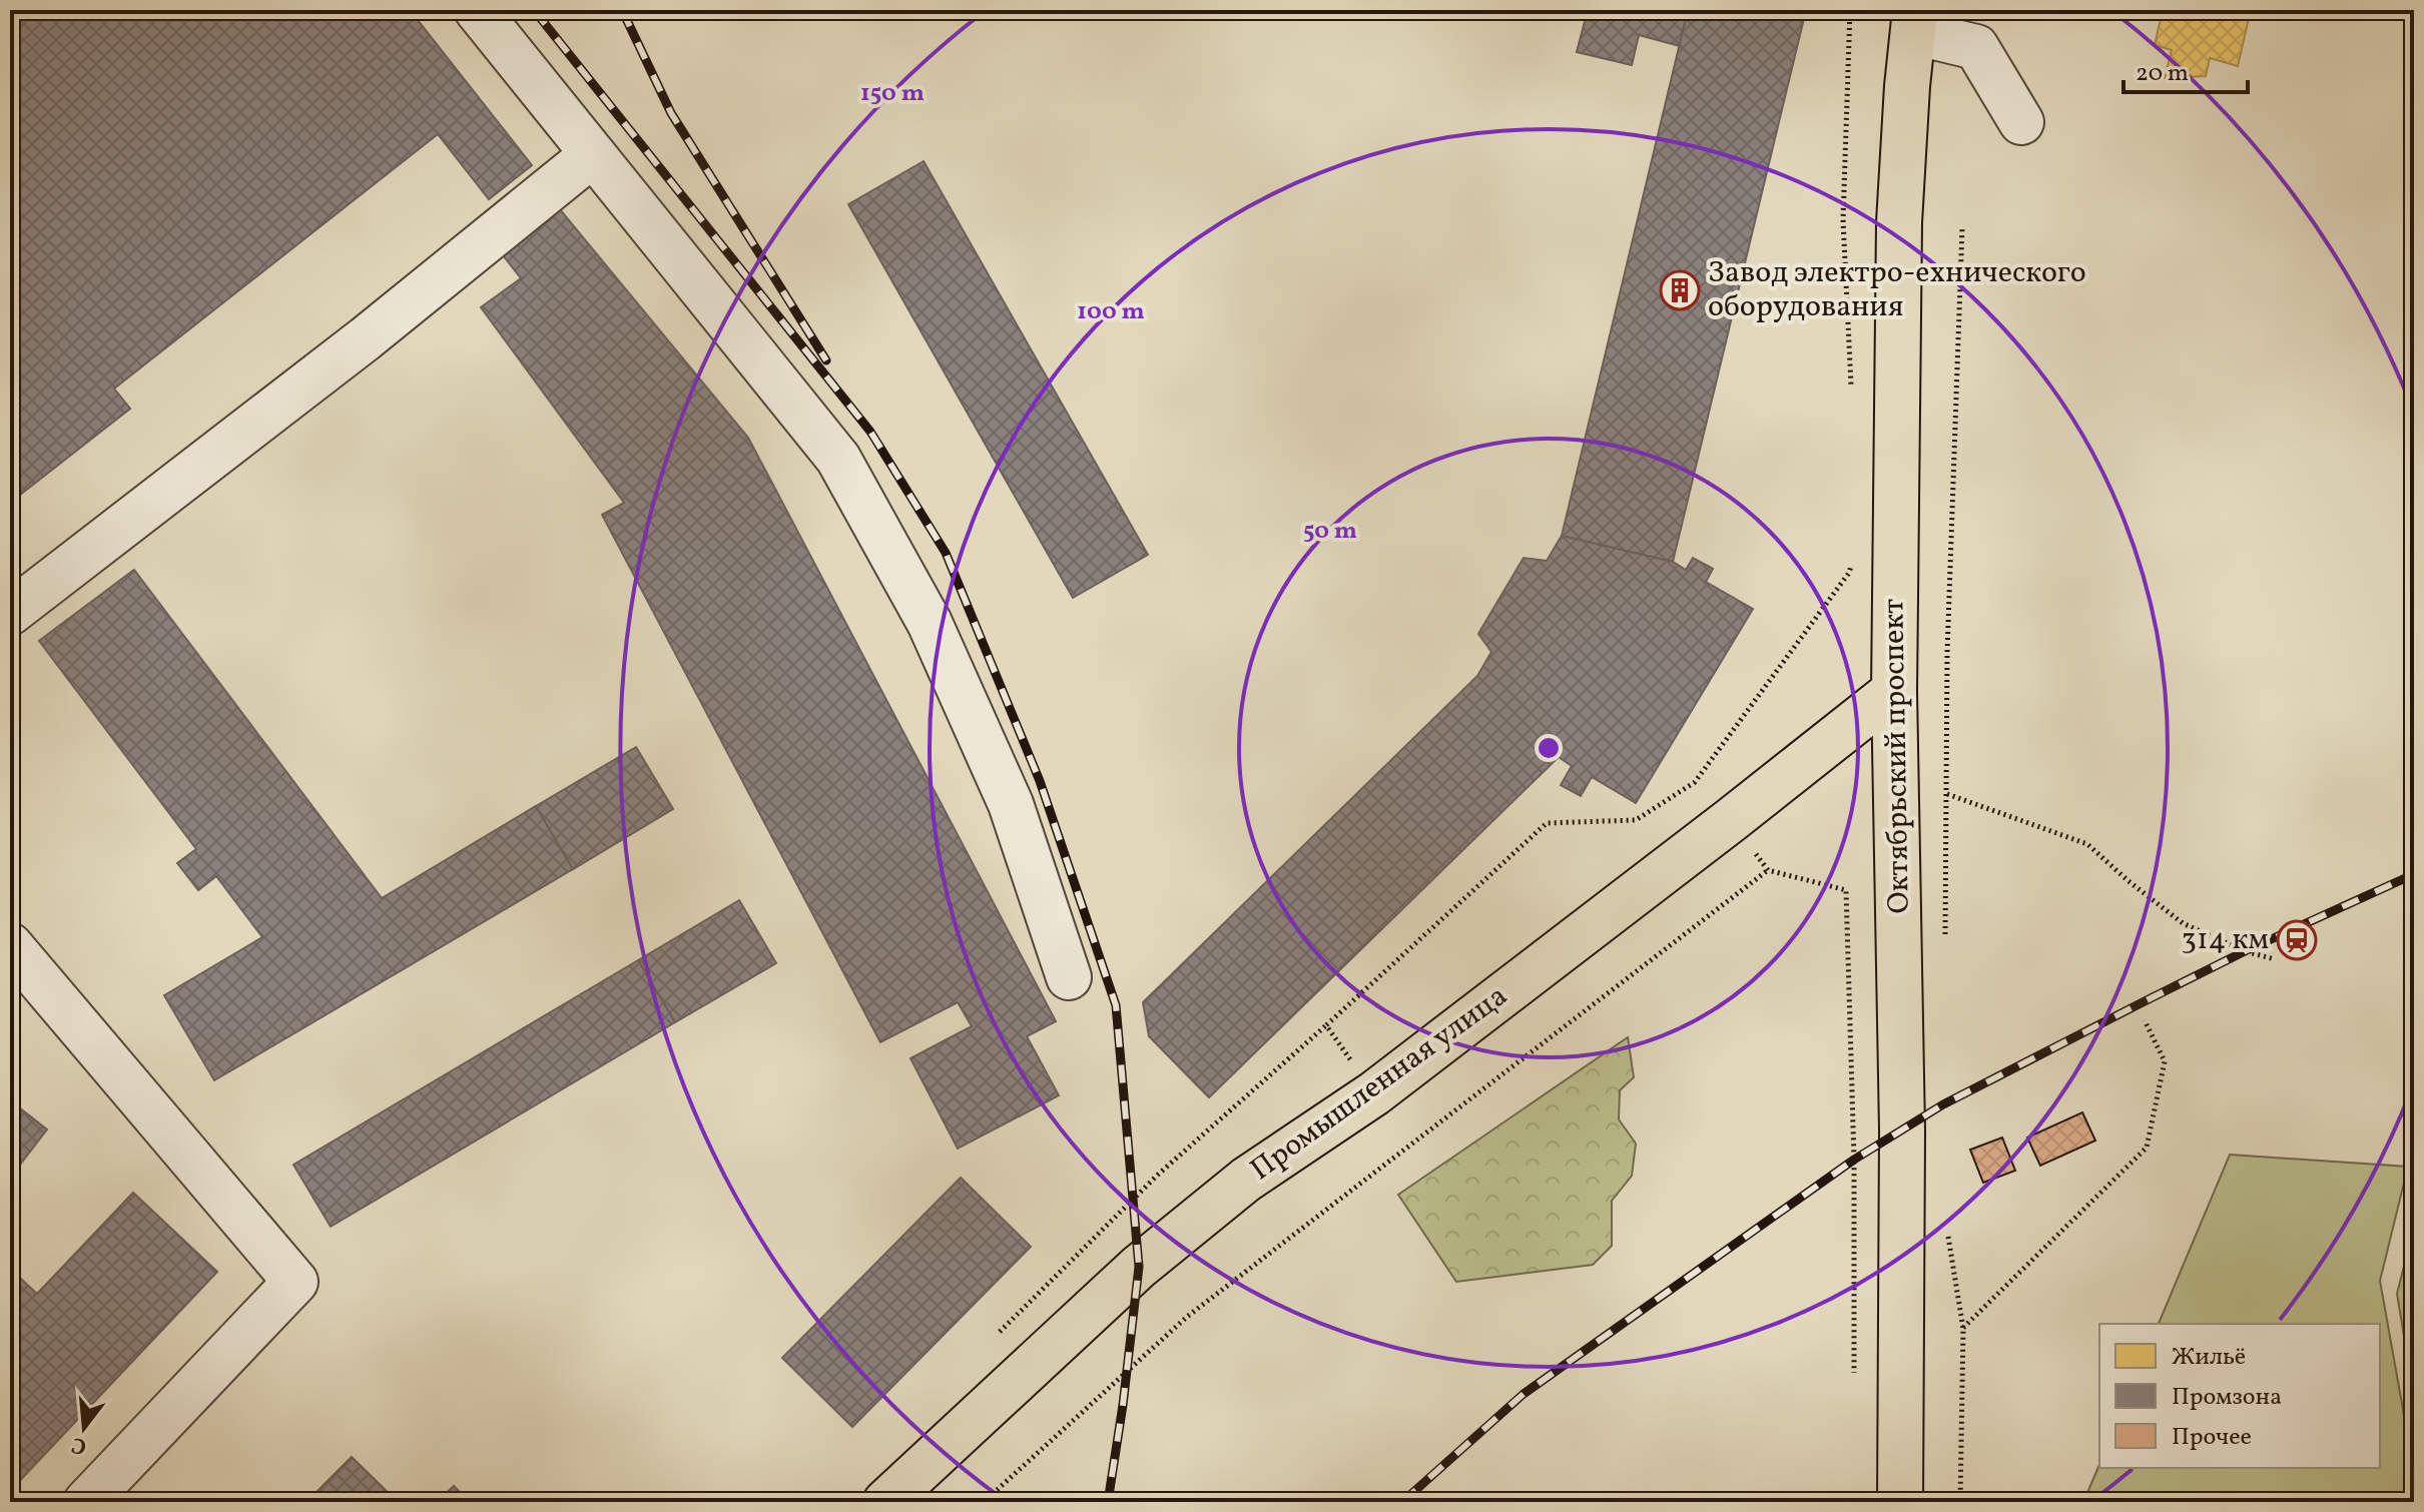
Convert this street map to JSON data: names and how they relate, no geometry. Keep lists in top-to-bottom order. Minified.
{"streets":{"main road":["Октябрьский проспект","Промышленная улица"]},"crossings":[["Октябрьский проспект","Промышленная улица"]],"places":{"building":["Завод электро-ехнического оборудования"],"station":["314 км"]},"legend":["Жильё","Промзона","Прочее"],"scale_bar":"20 m","north":"bottom","rings":["150 m","100 m","50 m"]}
